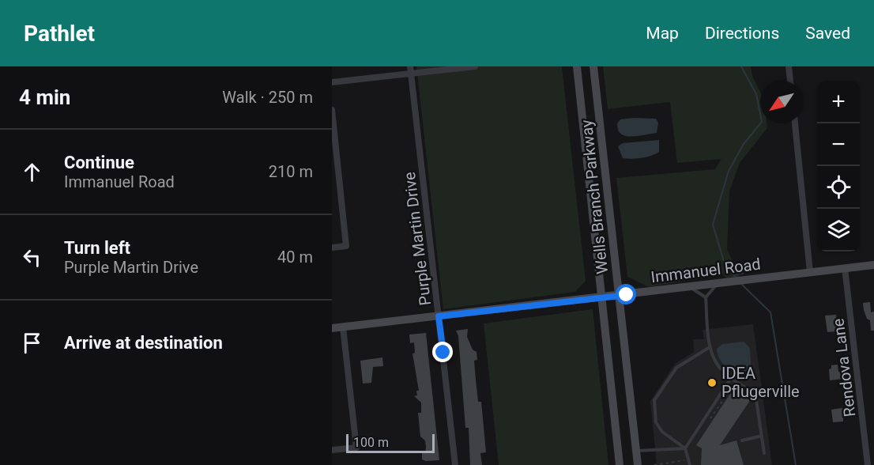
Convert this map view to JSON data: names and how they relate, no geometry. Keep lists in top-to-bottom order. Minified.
{"streets":{"street":["Wells Branch Parkway","Purple Martin Drive","Immanuel Road","Rendova Lane"]},"crossings":[["Wells Branch Parkway","Immanuel Road"],["Purple Martin Drive","Immanuel Road"],["Immanuel Road","Rendova Lane"]],"places":["IDEA Pflugerville"],"scale_bar":"100 m","north":"bottom left","page":{"header":"Pathlet","nav":["Map","Directions","Saved"],"heading":["4 min","Walk · 250 m"],"map_buttons":["+","−"],"list":[["Continue","Immanuel Road","210 m"],["Turn left","Purple Martin Drive","40 m"],"Arrive at destination"],"scale":"100 m"}}
